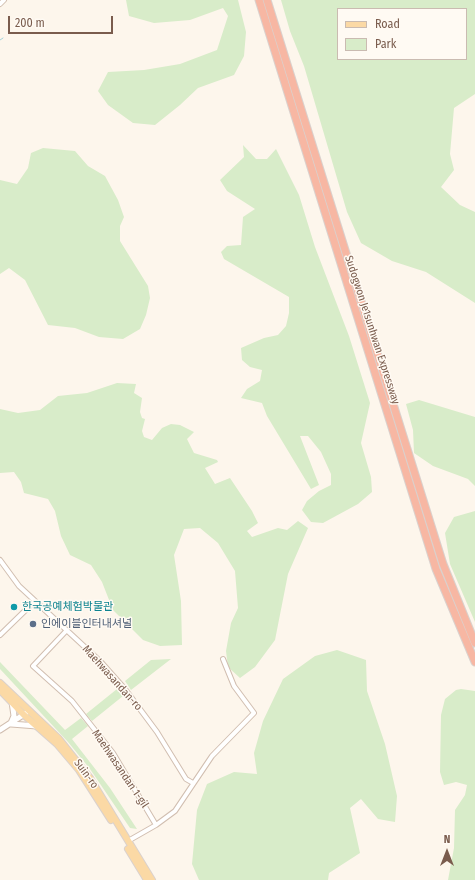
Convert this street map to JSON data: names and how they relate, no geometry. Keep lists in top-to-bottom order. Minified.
{"streets":{"highway":["Sudogwon Je1sunhwan Expressway"],"main road":["Suin-ro"],"street":["Maehwasandan-ro","Maehwasandan 1-gil"]},"crossings":[["Maehwasandan-ro","Maehwasandan 1-gil"]],"places":["한국공예체험박물관","인에이블인터내셔널"],"legend":["Road","Park"],"scale_bar":"200 m","north":"top"}
